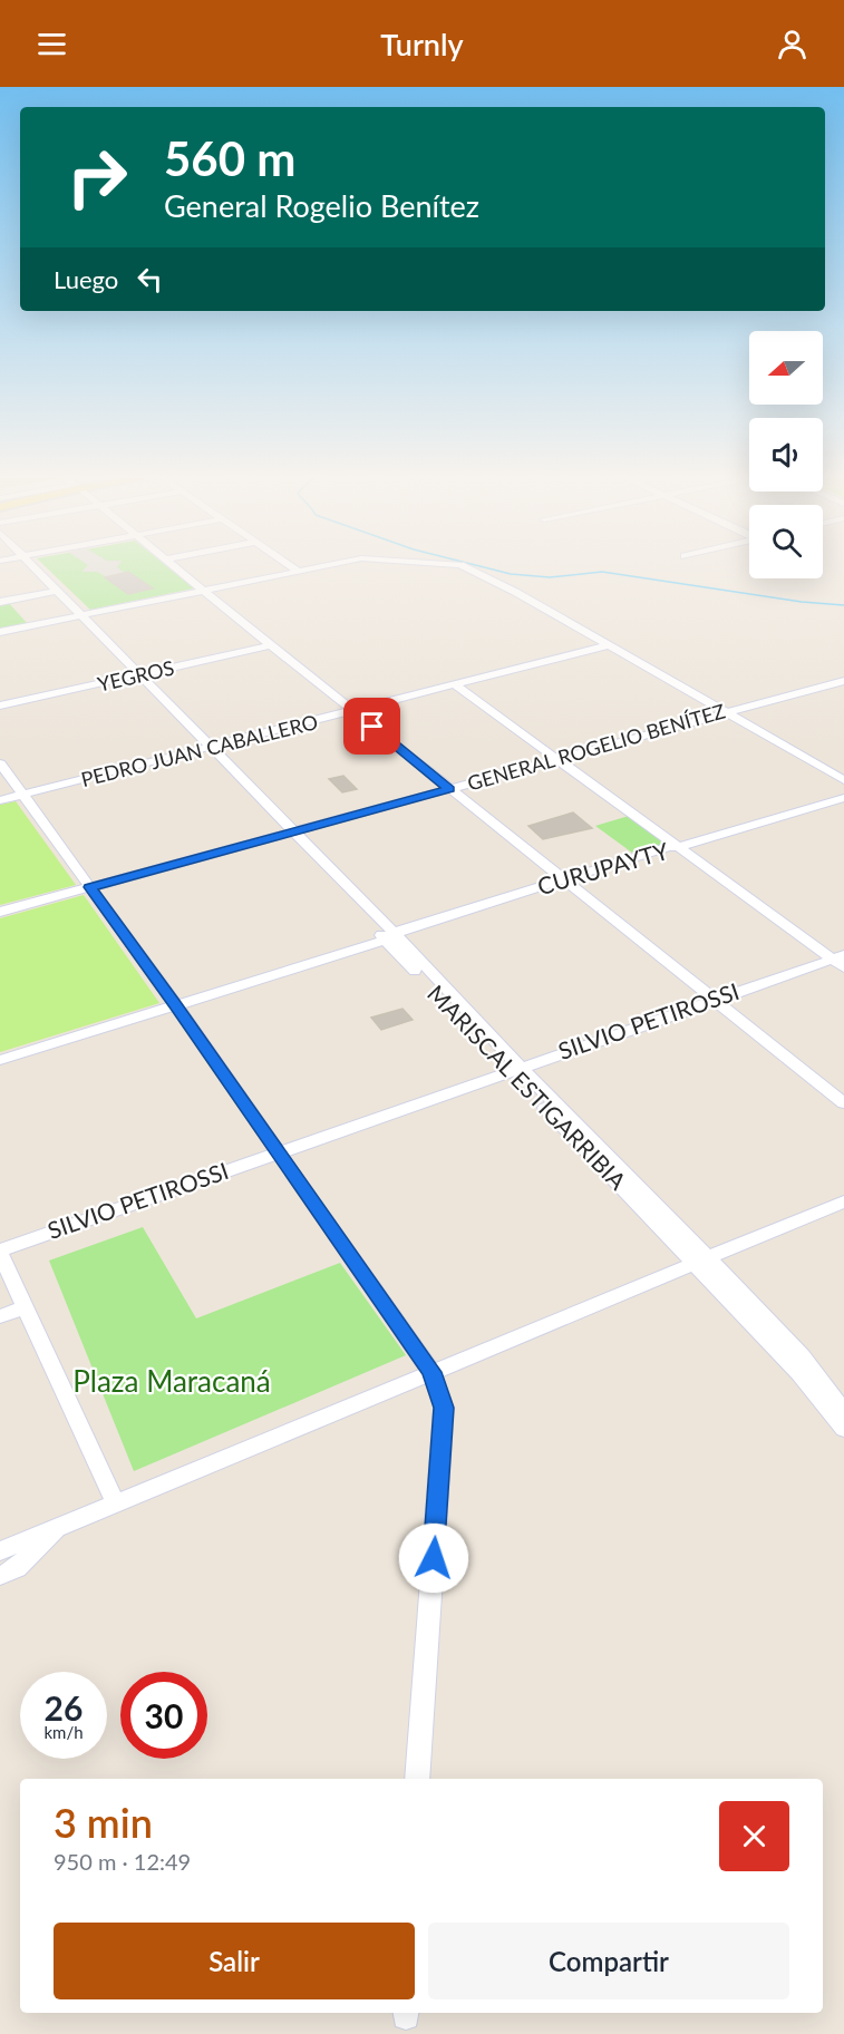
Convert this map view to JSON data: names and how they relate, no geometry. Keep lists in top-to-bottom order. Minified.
{"streets":{"street":["YEGROS","GENERAL ROGELIO BENÍTEZ","PEDRO JUAN CABALLERO","CURUPAYTY","SILVIO PETIROSSI","MARISCAL ESTIGARRIBIA"]},"crossings":[["YEGROS","MARISCAL ESTIGARRIBIA"],["GENERAL ROGELIO BENÍTEZ","MARISCAL ESTIGARRIBIA"],["PEDRO JUAN CABALLERO","MARISCAL ESTIGARRIBIA"],["CURUPAYTY","MARISCAL ESTIGARRIBIA"],["SILVIO PETIROSSI","MARISCAL ESTIGARRIBIA"]],"parks":["Plaza Maracaná"],"north":"left","page":{"header":"Turnly","turn":["560 m","General Rogelio Benítez"],"then":"Luego","speed":"26 km/h","limit":"30","heading":["3 min","950 m · 12:49"],"buttons":["Salir","Compartir"]}}
